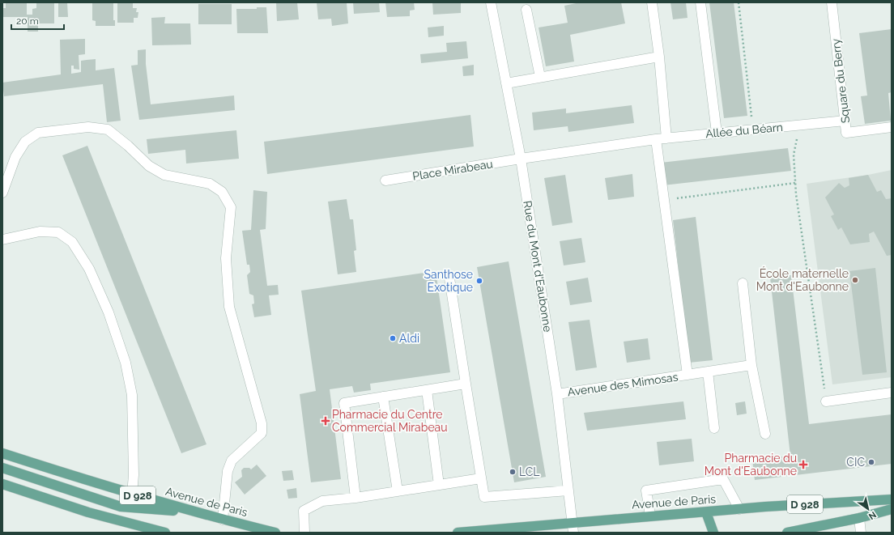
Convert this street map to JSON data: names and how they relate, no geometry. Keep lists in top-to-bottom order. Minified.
{"streets":{"main road":["D 928","Avenue de Paris"],"street":["Square du Berry","Allée du Béarn","Place Mirabeau","Rue du Mont d'Eaubonne","Avenue des Mimosas"]},"crossings":[["Square du Berry","Allée du Béarn"],["Allée du Béarn","Place Mirabeau"],["Place Mirabeau","Rue du Mont d'Eaubonne"],["Rue du Mont d'Eaubonne","Avenue des Mimosas"],["Rue du Mont d'Eaubonne","Avenue de Paris"]],"places":{"other":["École maternelle Mont d'Eaubonne","Santhose Exotique","Aldi","CIC","LCL"],"health":["Pharmacie du Centre Commercial Mirabeau","Pharmacie du Mont d'Eaubonne"]},"scale_bar":"20 m","north":"bottom right"}
